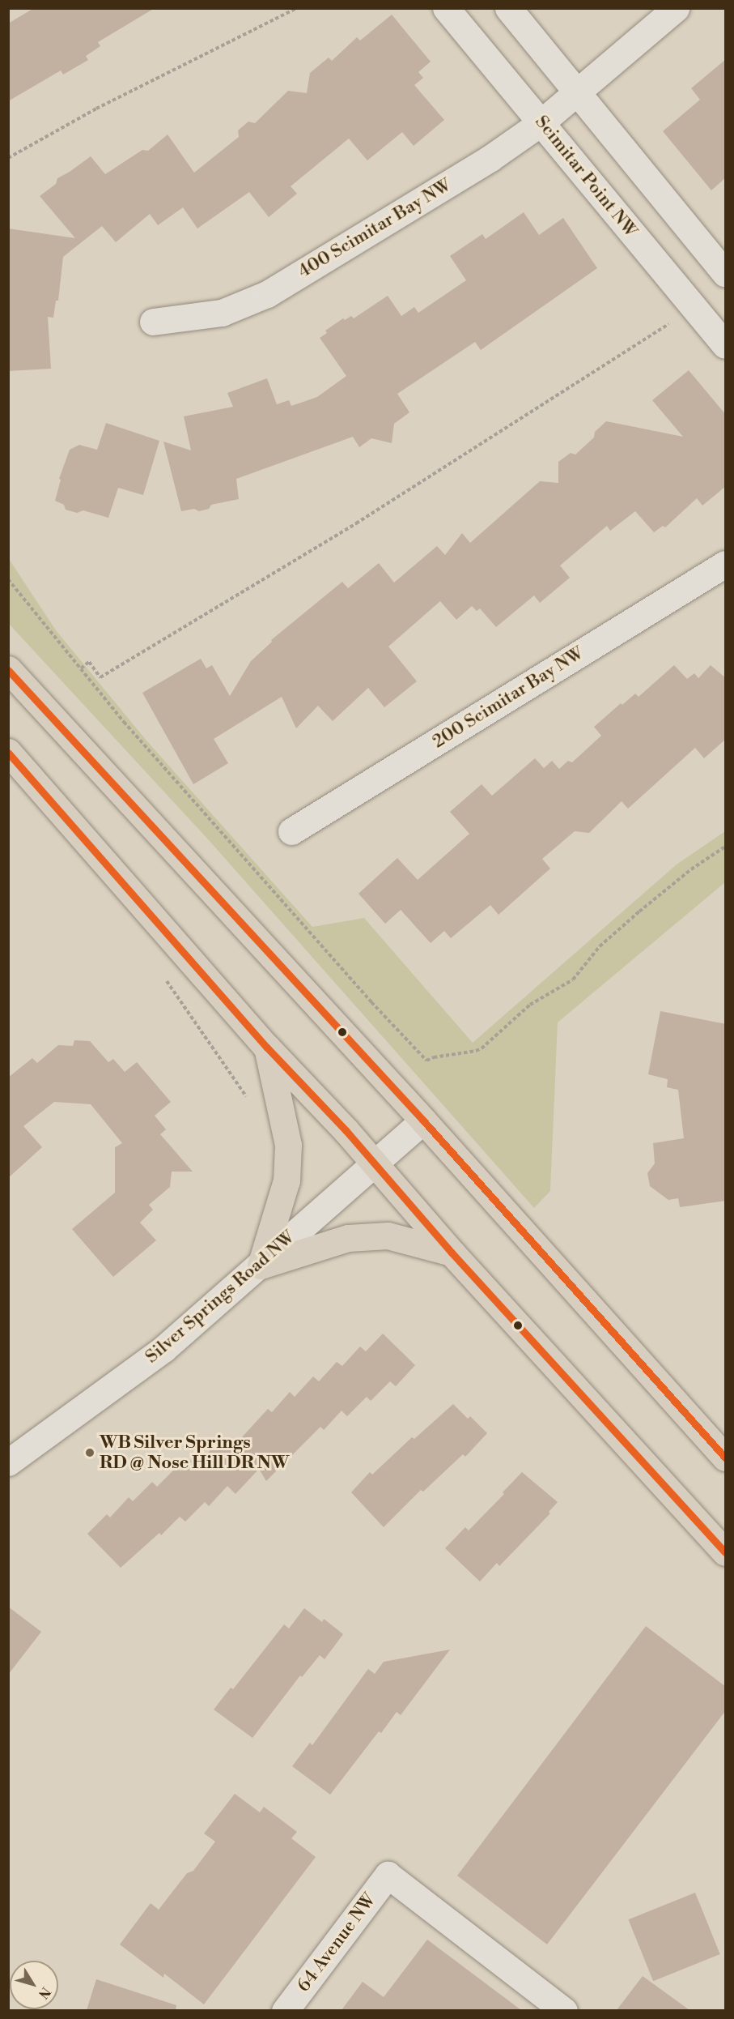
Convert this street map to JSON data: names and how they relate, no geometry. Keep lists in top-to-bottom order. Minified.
{"streets":{"street":["Scimitar Point NW","400 Scimitar Bay NW","200 Scimitar Bay NW","Silver Springs Road NW","64 Avenue NW"]},"crossings":[["Scimitar Point NW","400 Scimitar Bay NW"]],"places":["WB Silver Springs RD @ Nose Hill DR NW"],"north":"bottom right"}
